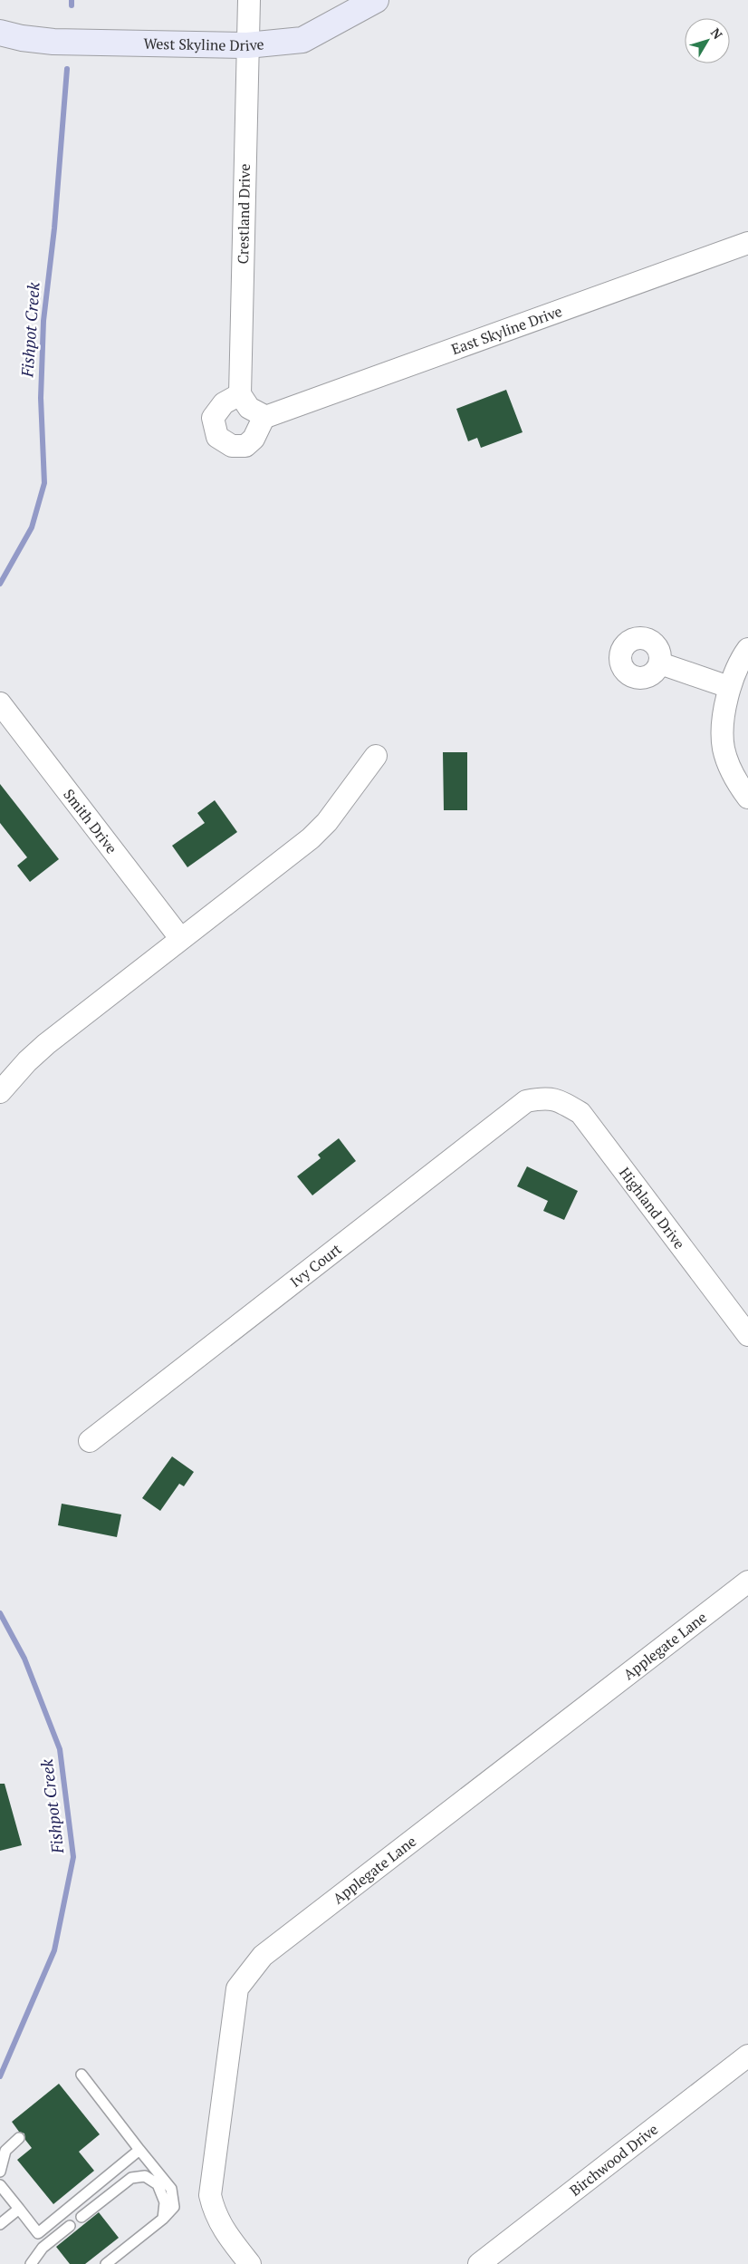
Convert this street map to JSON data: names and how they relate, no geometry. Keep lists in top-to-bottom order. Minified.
{"streets":{"street":["West Skyline Drive","Crestland Drive","East Skyline Drive","Smith Drive","Highland Drive","Ivy Court","Applegate Lane","Birchwood Drive"]},"crossings":[["West Skyline Drive","Crestland Drive"],["Crestland Drive","East Skyline Drive"],["Highland Drive","Ivy Court"]],"water":["Fishpot Creek"],"north":"top right"}
